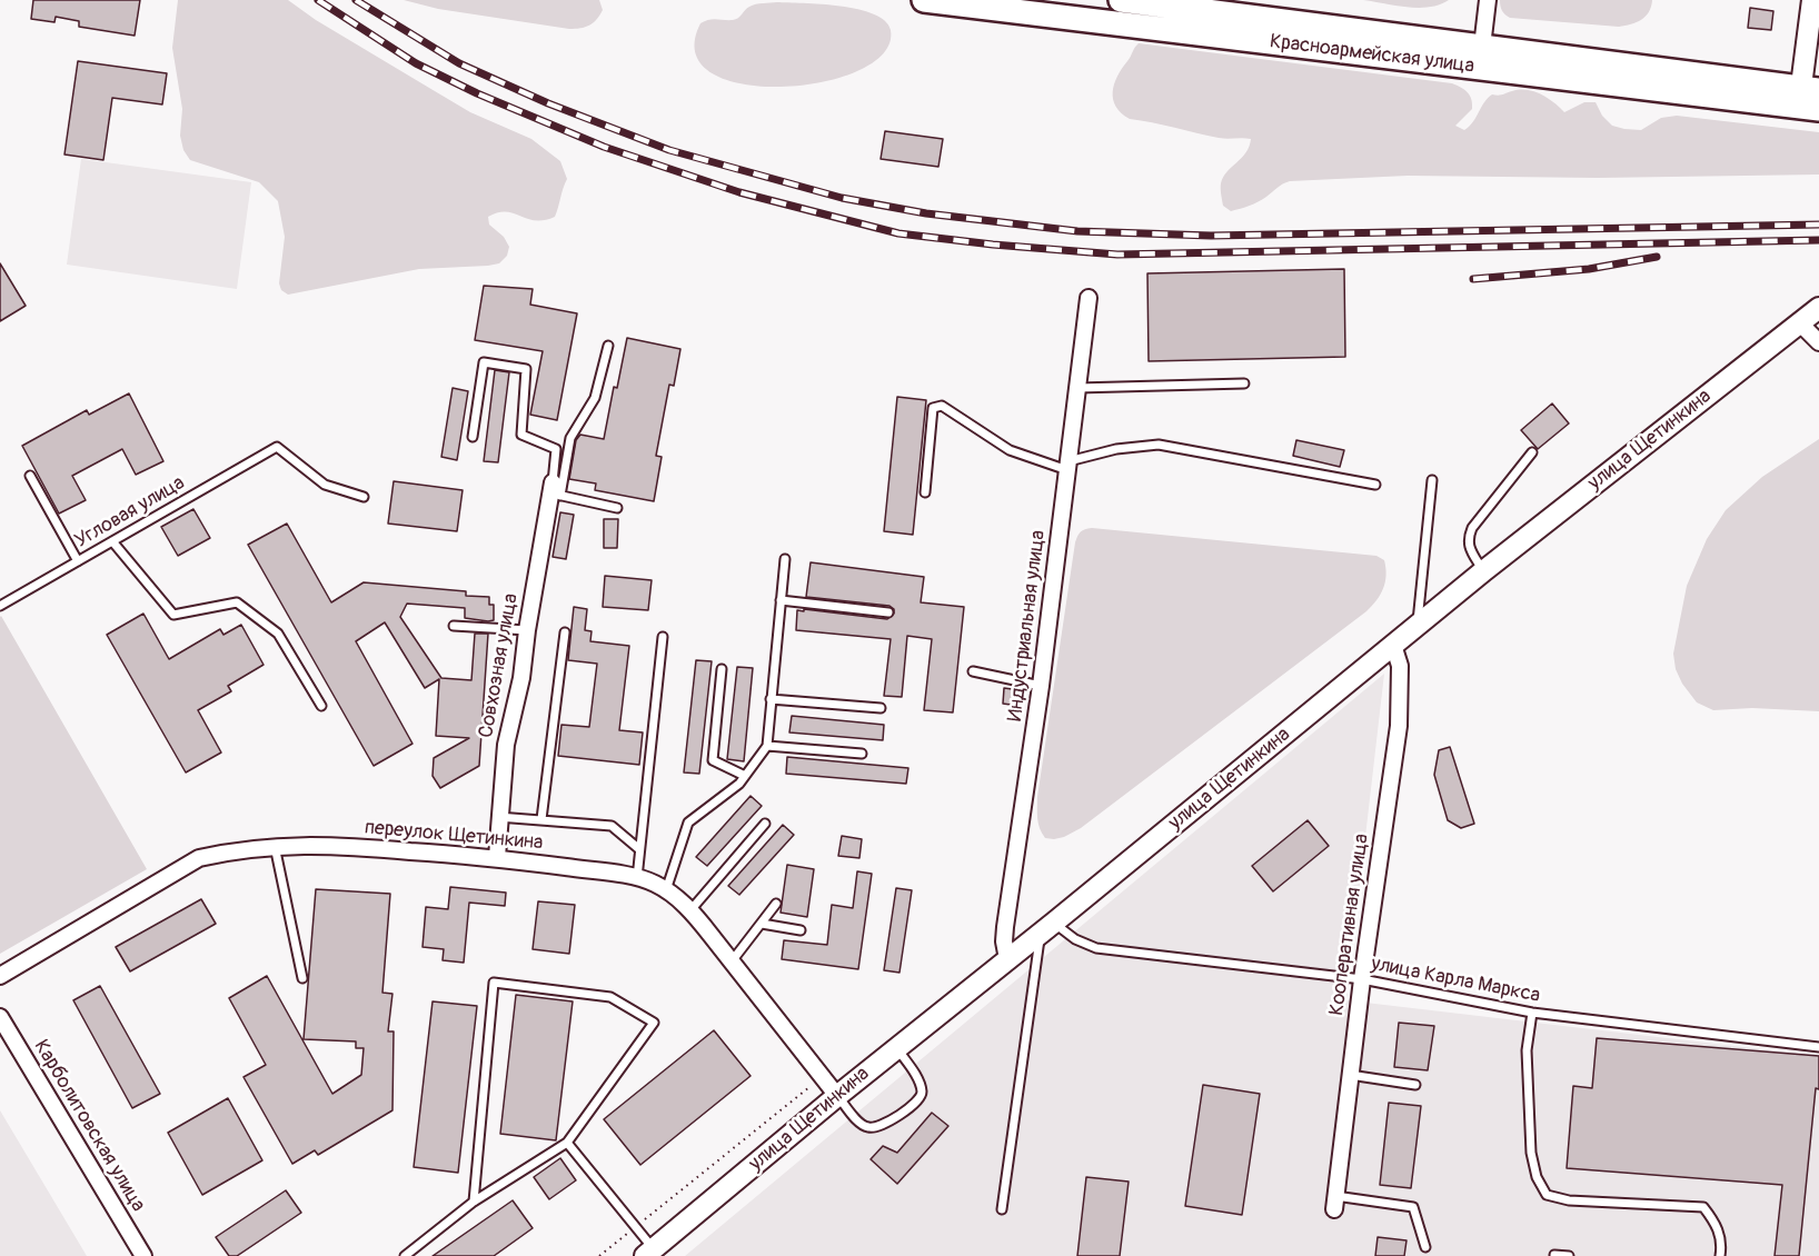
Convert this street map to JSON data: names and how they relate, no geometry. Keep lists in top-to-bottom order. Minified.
{"streets":{"main road":["Красноармейская улица"],"street":["улица Щетинкина","Индустриальная улица","Совхозная улица","переулок Щетинкина","Кооперативная улица","Карболитовская улица"],"lane":["Угловая улица","улица Карла Маркса"]},"crossings":[["улица Щетинкина","Индустриальная улица"],["улица Щетинкина","переулок Щетинкина"],["улица Щетинкина","Кооперативная улица"],["улица Щетинкина","улица Карла Маркса"],["Совхозная улица","переулок Щетинкина"],["Кооперативная улица","улица Карла Маркса"]]}
